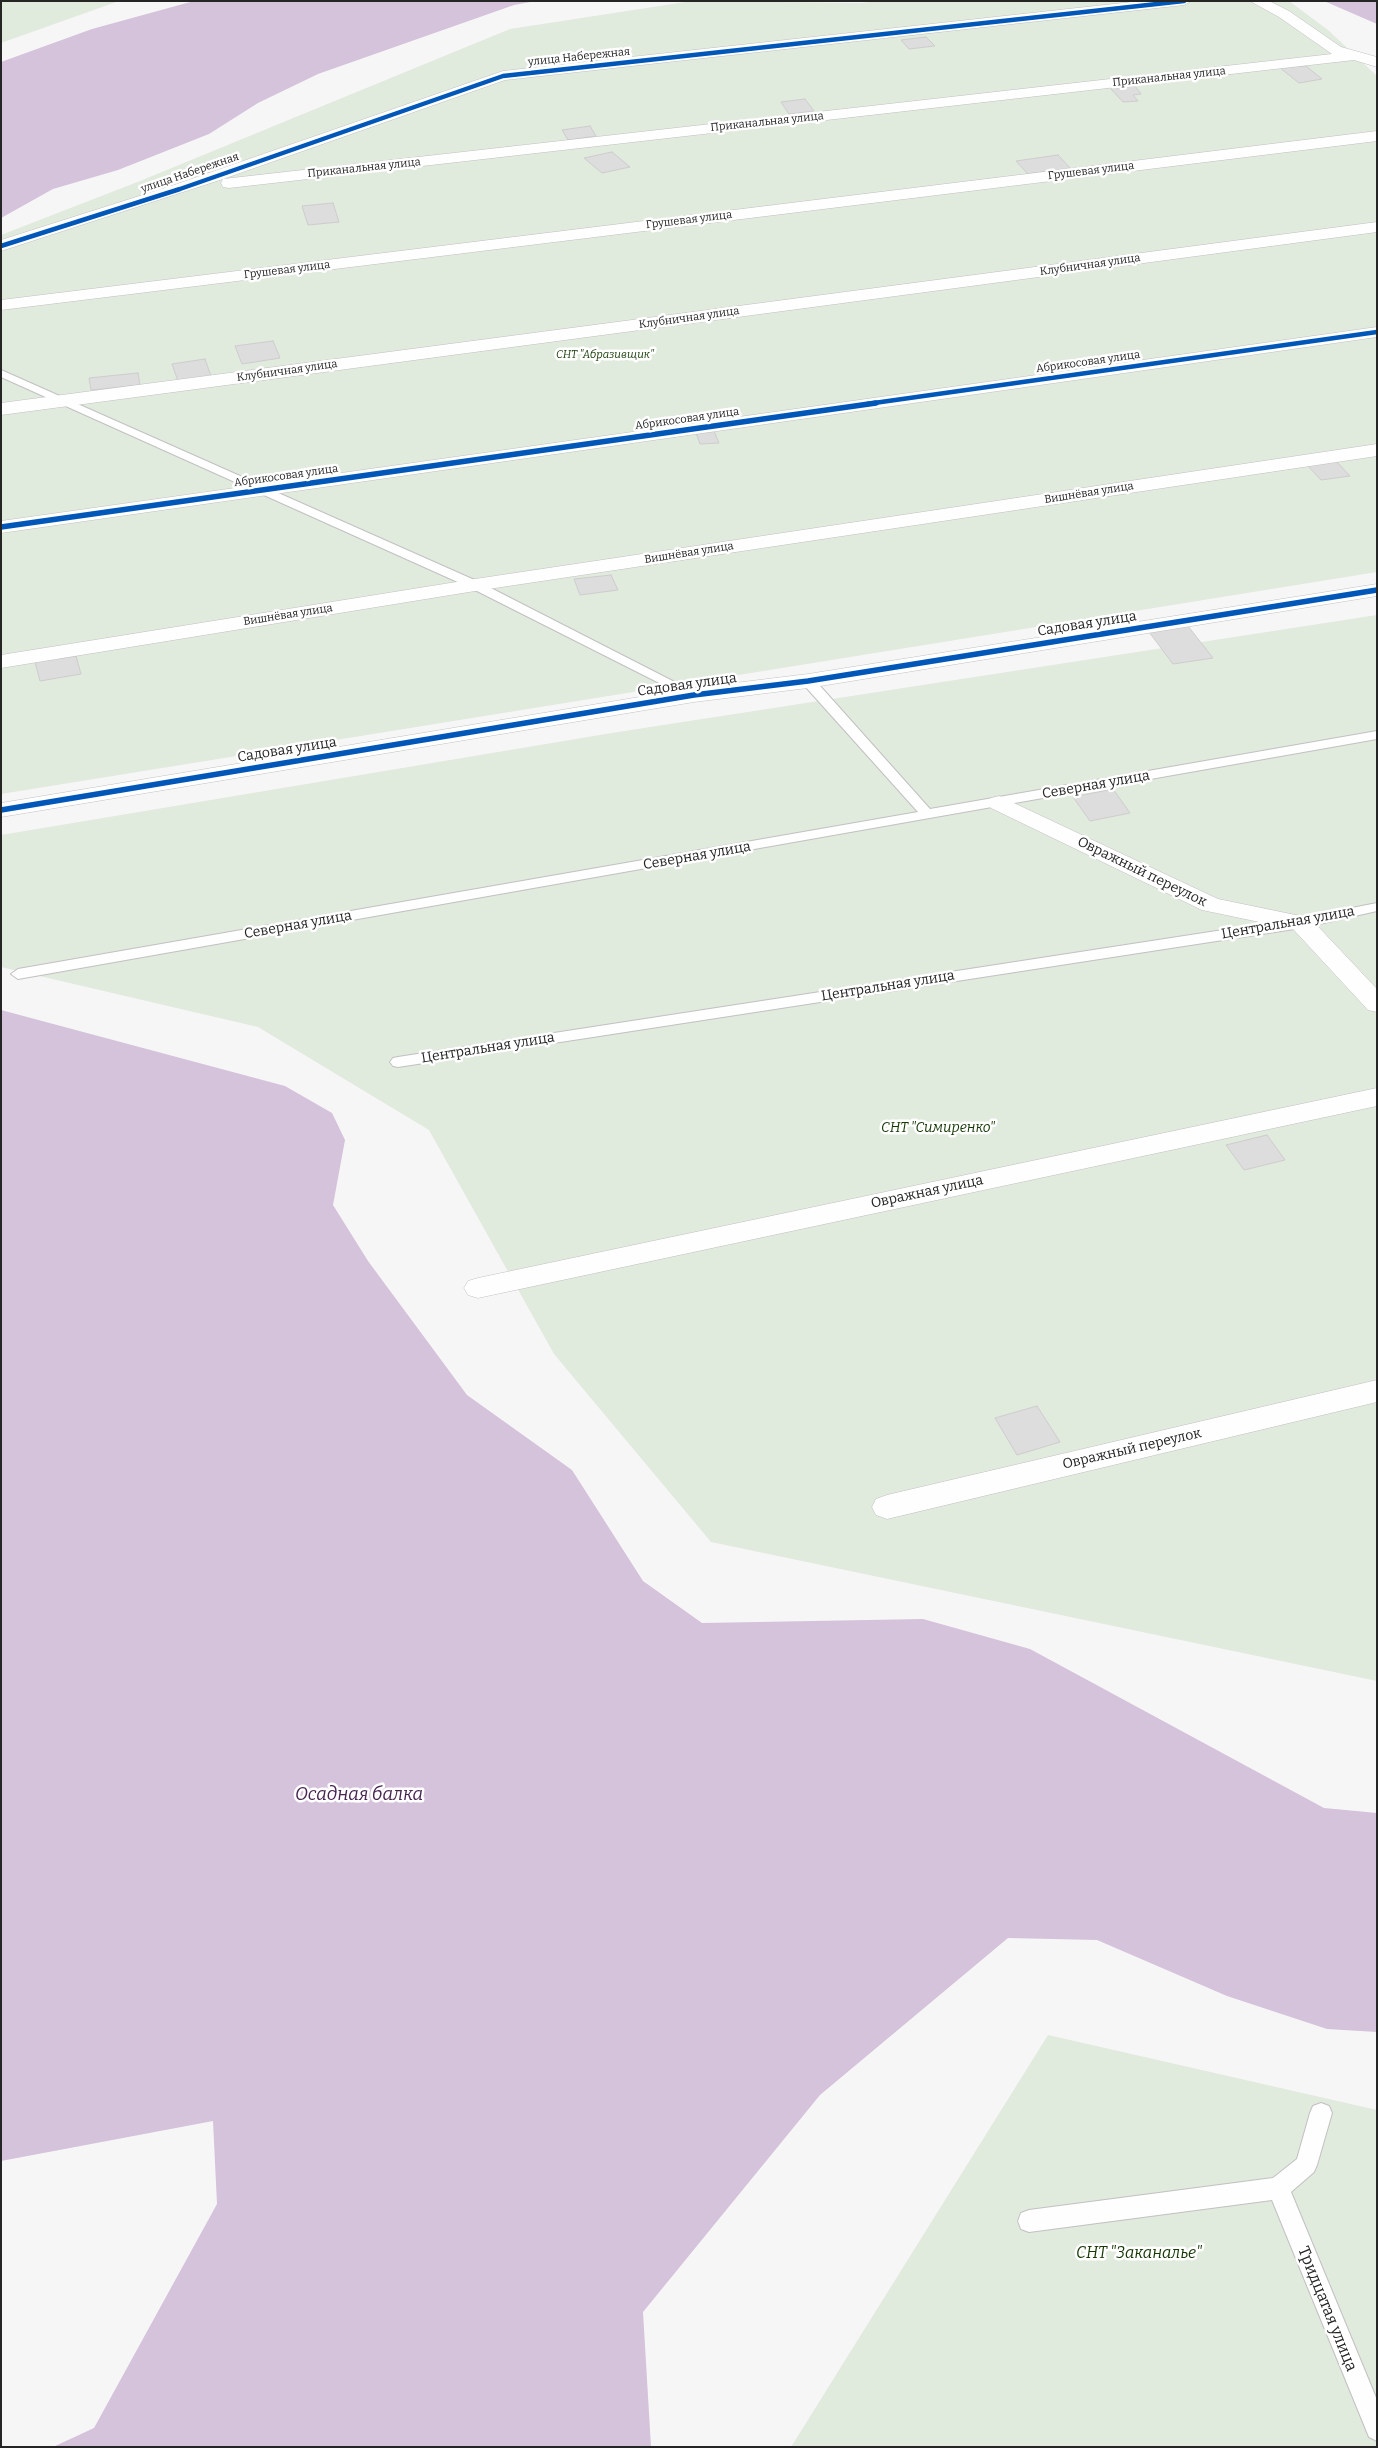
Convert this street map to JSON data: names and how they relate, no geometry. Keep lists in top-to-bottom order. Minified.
{"streets":{"street":["улица Набережная","Приканальная улица","Грушевая улица","Клубничная улица","Абрикосовая улица","Вишнёвая улица","Садовая улица","Овражный переулок","Овражная улица"],"lane":["Северная улица","Центральная улица","Тридцатая улица"]},"crossings":[["улица Набережная","Приканальная улица"],["Северная улица","Овражный переулок"],["Овражный переулок","Центральная улица"]],"water":["Осадная балка"],"parks":["СНТ \"Абразивщик\"","СНТ \"Симиренко\"","СНТ \"Заканалье\""]}
